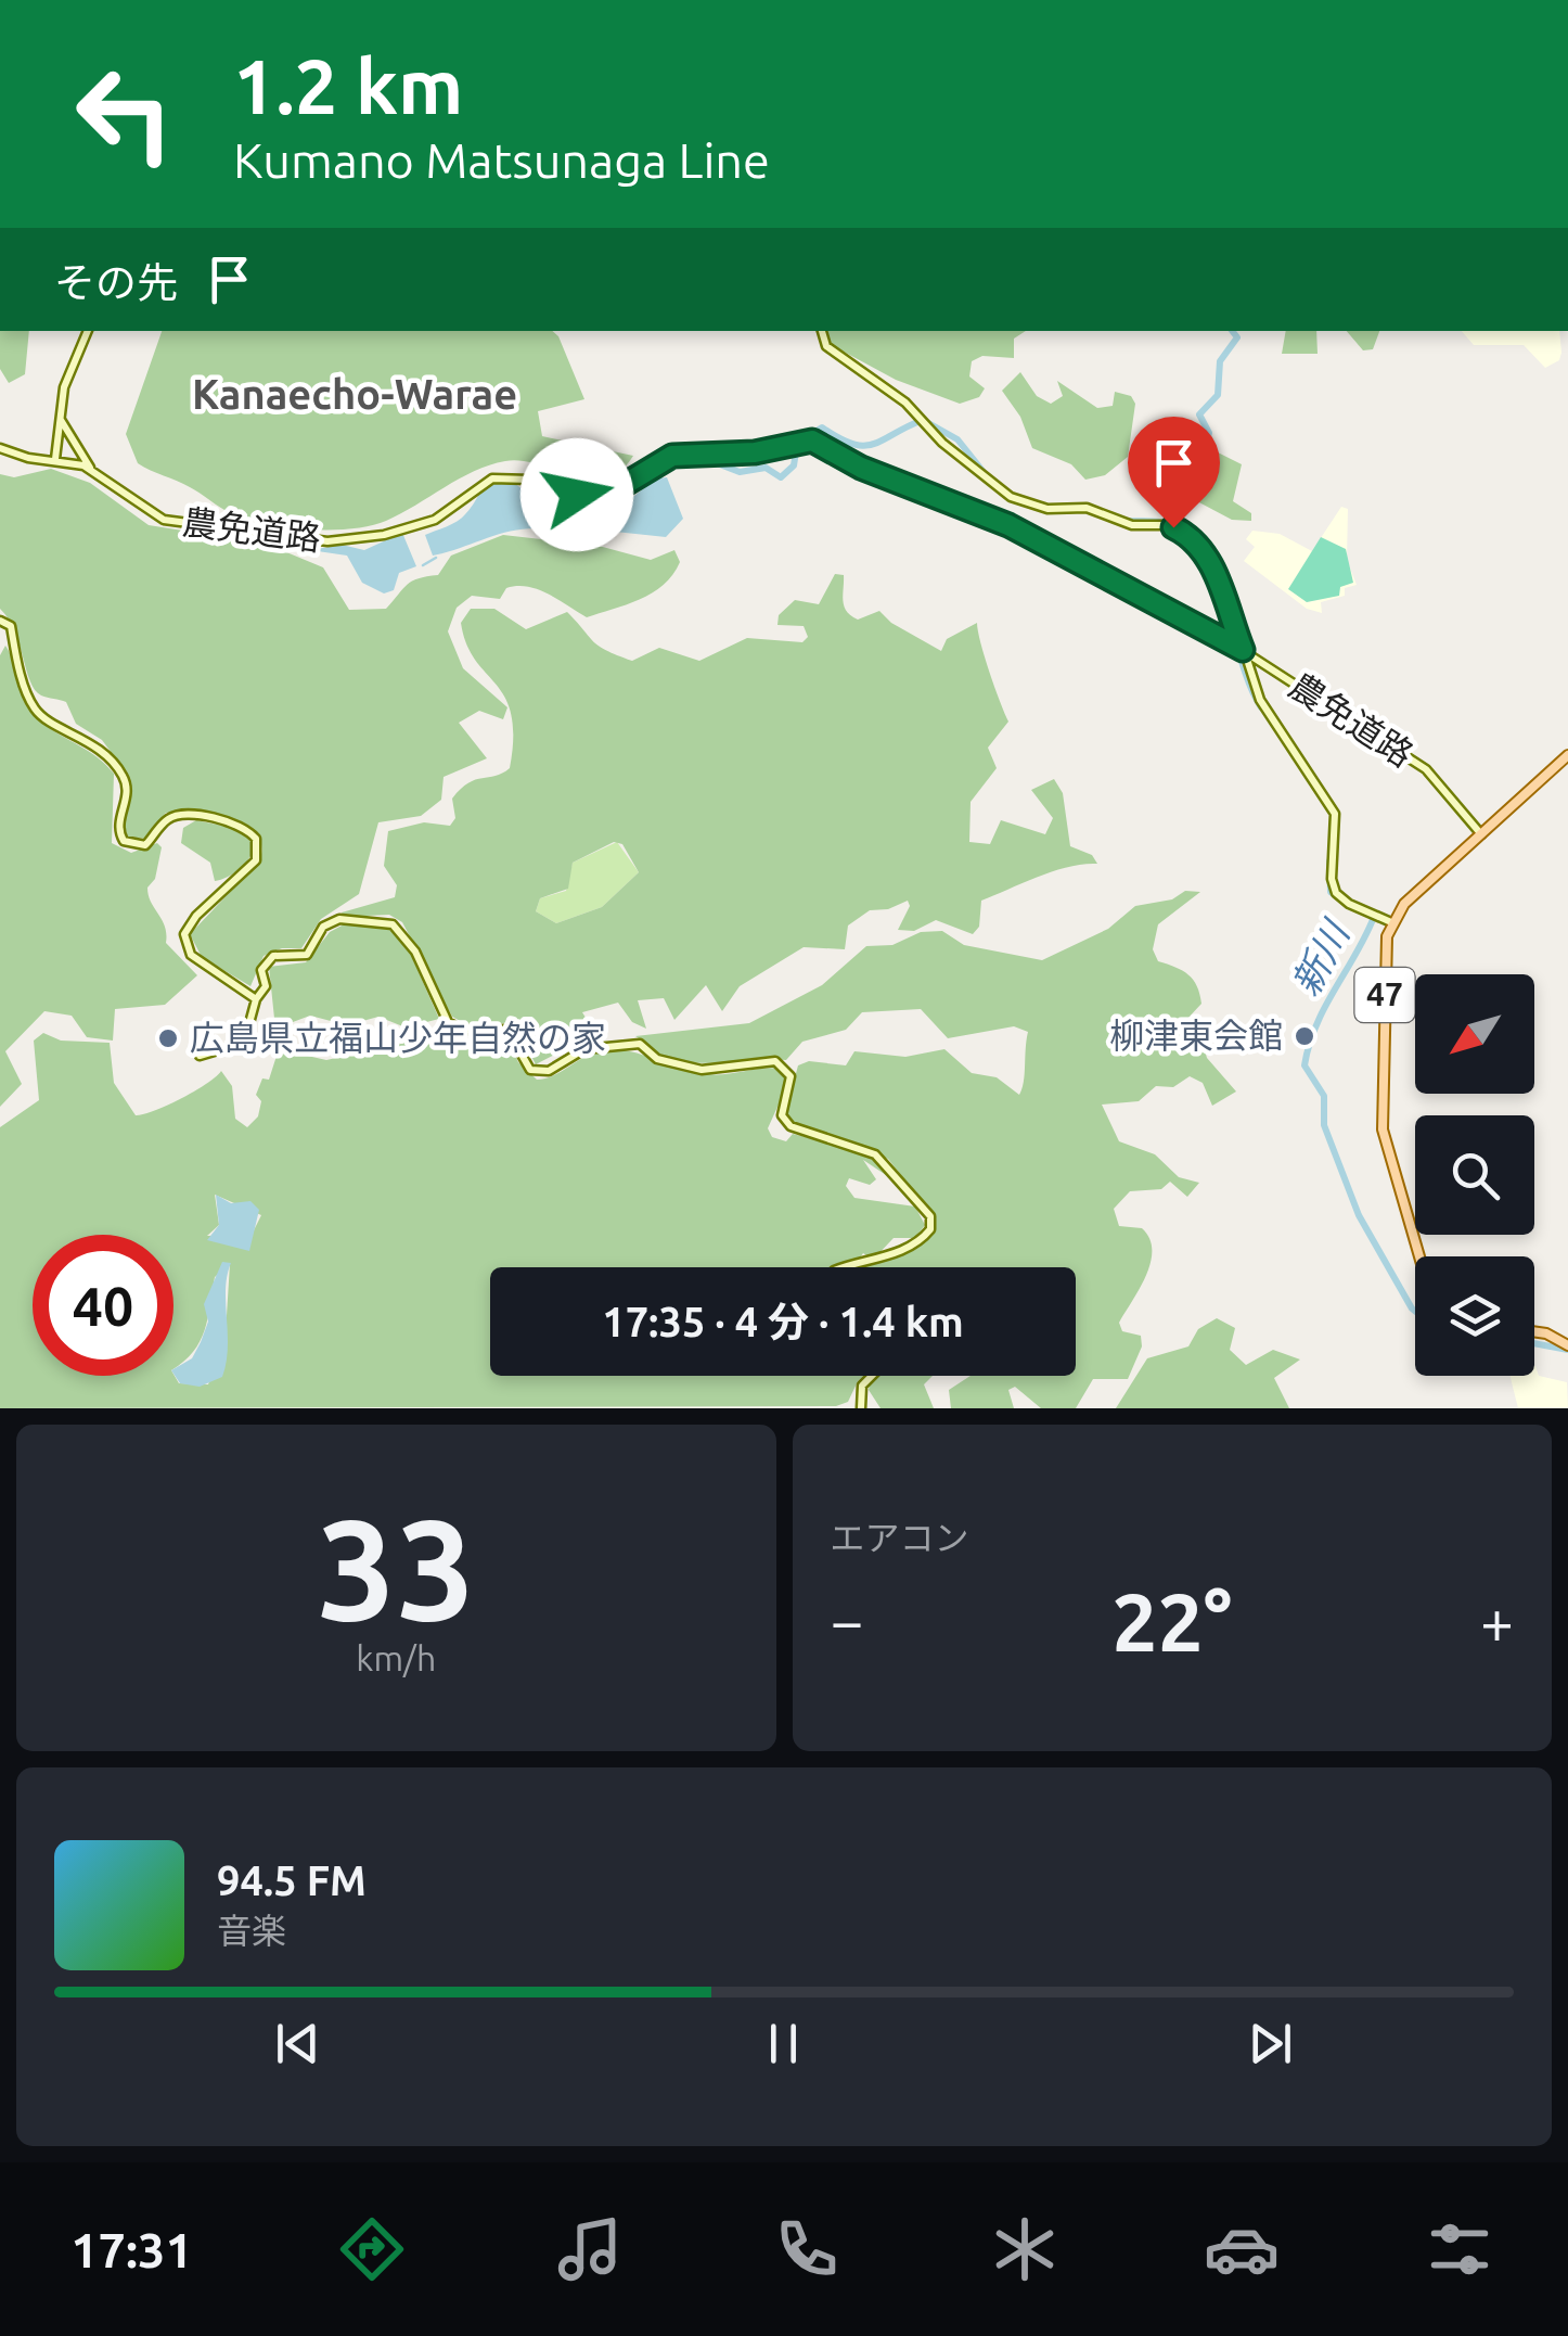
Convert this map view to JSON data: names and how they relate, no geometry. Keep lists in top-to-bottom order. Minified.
{"streets":{"main road":["47"],"street":["農免道路"]},"crossings":[["農免道路","47"]],"districts":["Kanaecho-Warae"],"water":["新川"],"places":["柳津東会館","広島県立福山少年自然の家"],"north":"bottom left","page":{"turn":["1.2 km","Kumano Matsunaga Line"],"then":"その先","limit":"40","trip":"17:35 · 4 分 · 1.4 km","tile":[["33","km/h"],"エアコン"],"heat":["−","22°","+"],"song":["94.5 FM","音楽"],"tabs":"17:31"}}
